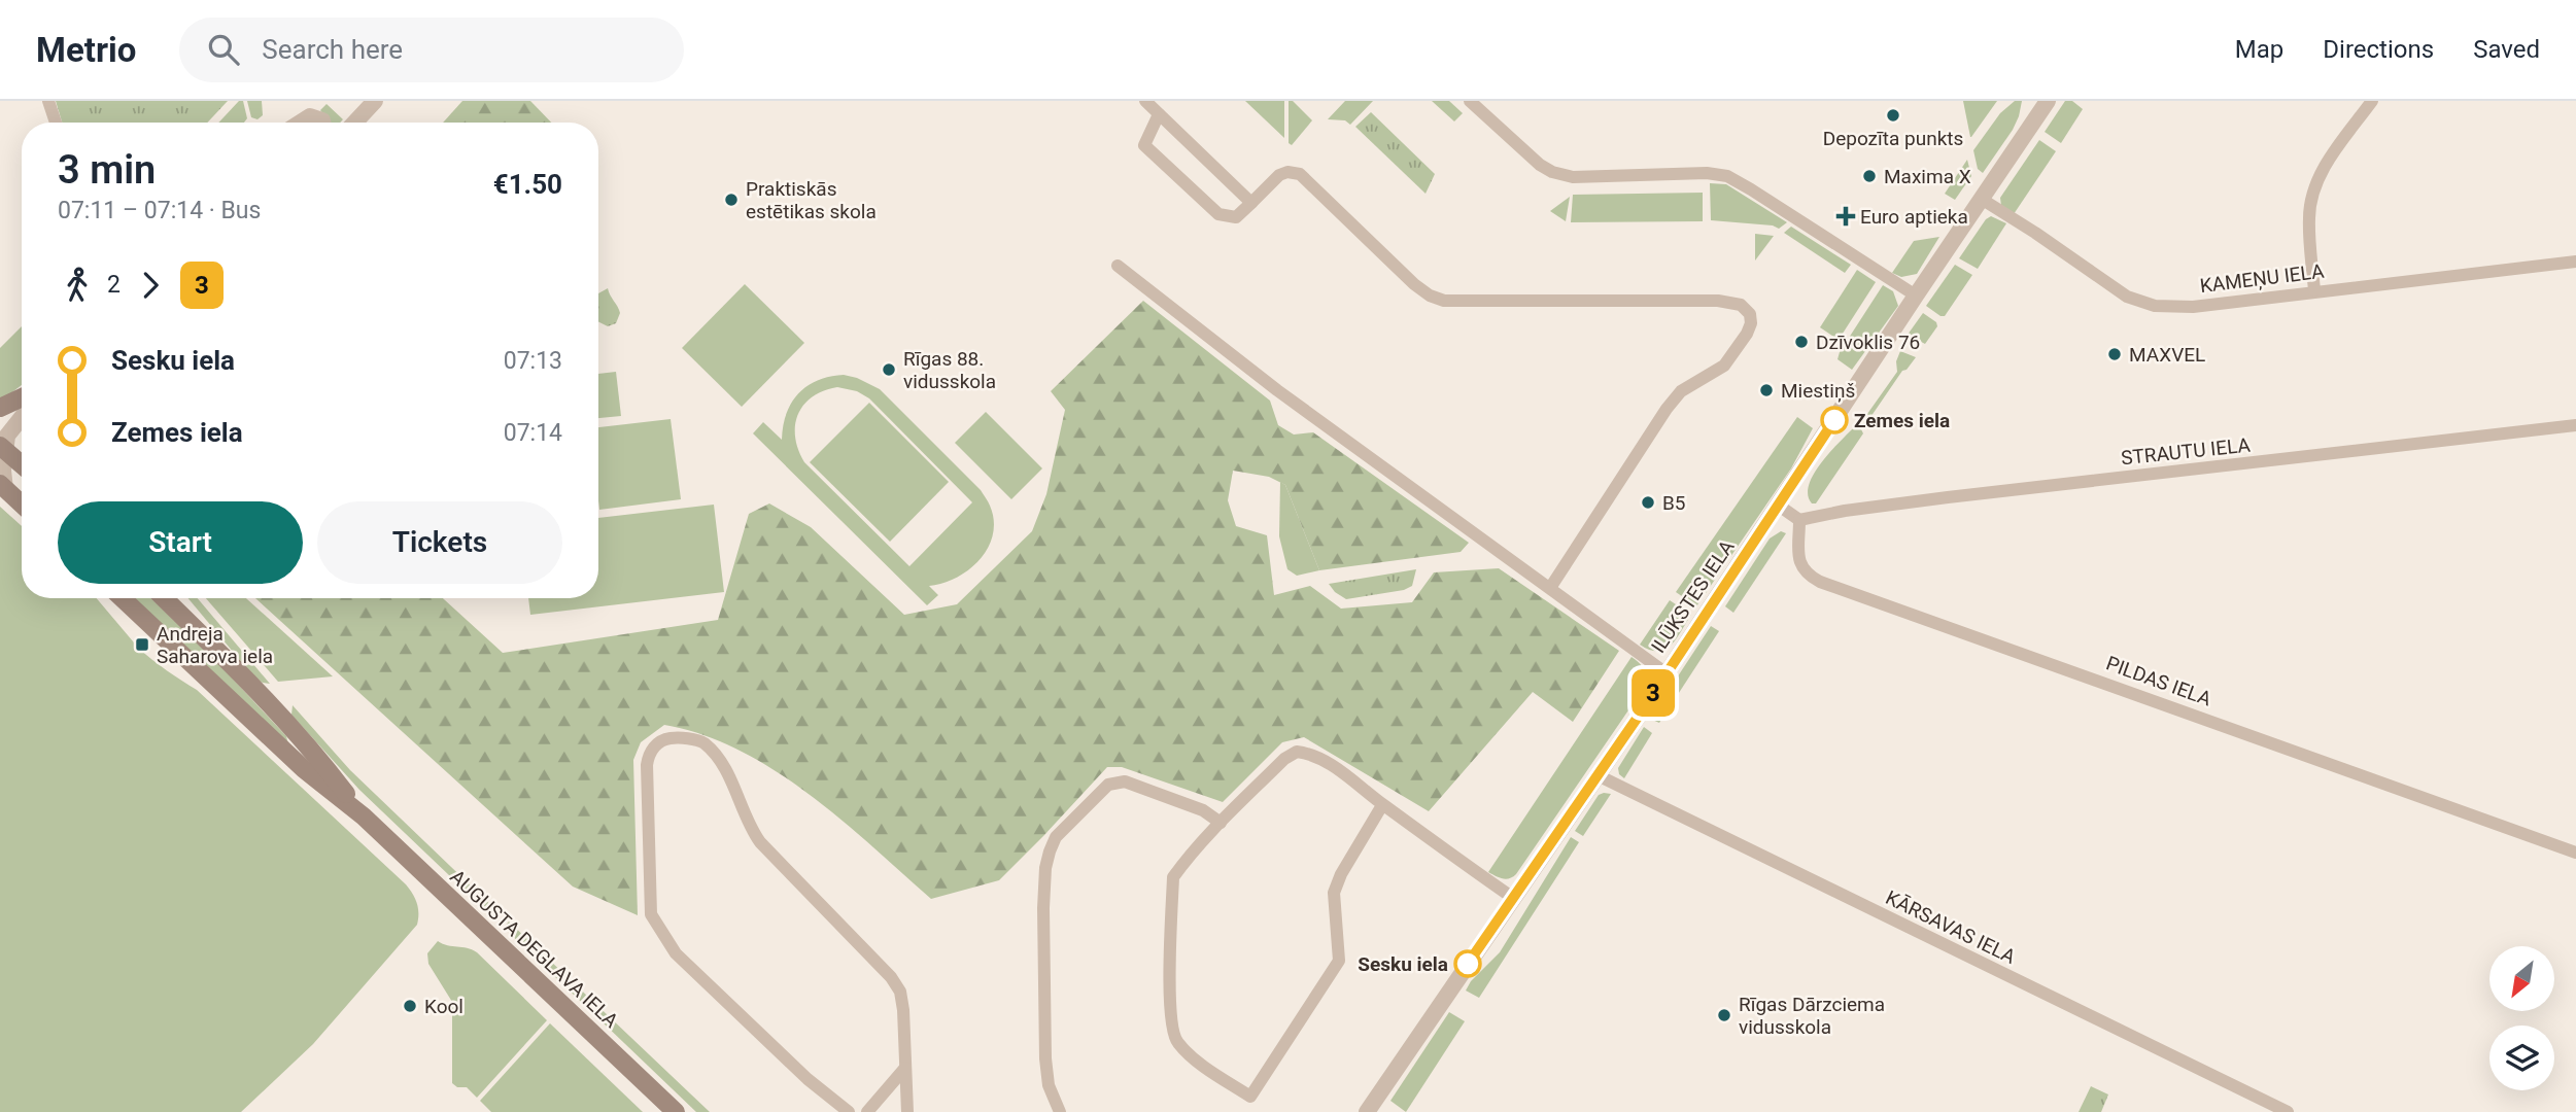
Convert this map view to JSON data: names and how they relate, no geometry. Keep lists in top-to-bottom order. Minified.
{"streets":{"main road":["AUGUSTA DEGLAVA IELA"],"street":["KAMEŅU IELA","STRAUTU IELA","ILŪKSTES IELA","PILDAS IELA","KĀRSAVAS IELA"]},"crossings":[["KAMEŅU IELA","ILŪKSTES IELA"],["STRAUTU IELA","PILDAS IELA"],["ILŪKSTES IELA","KĀRSAVAS IELA"]],"places":{"other":["Depozīta punkts","Maxima X","Praktiskās estētikas skola","Dzīvoklis 76","MAXVEL","Rīgas 88. vidusskola","Miestiņš","Zemes iela","B5","Sesku iela","Kool","Rīgas Dārzciema vidusskola"],"health":["Euro aptieka"],"transit":["Andreja Saharova iela"]},"lines":["bus line 3"],"north":"bottom left","page":{"header":"Metrio","search":"Search here","nav":["Map","Directions","Saved"],"on_map":"3","heading":["3 min","07:11 – 07:14 · Bus","€1.50"],"legs":["2","3"],"list":[{"name":"Sesku iela","value":"07:13"},{"name":"Zemes iela","value":"07:14"}],"buttons":["Start","Tickets"]}}
